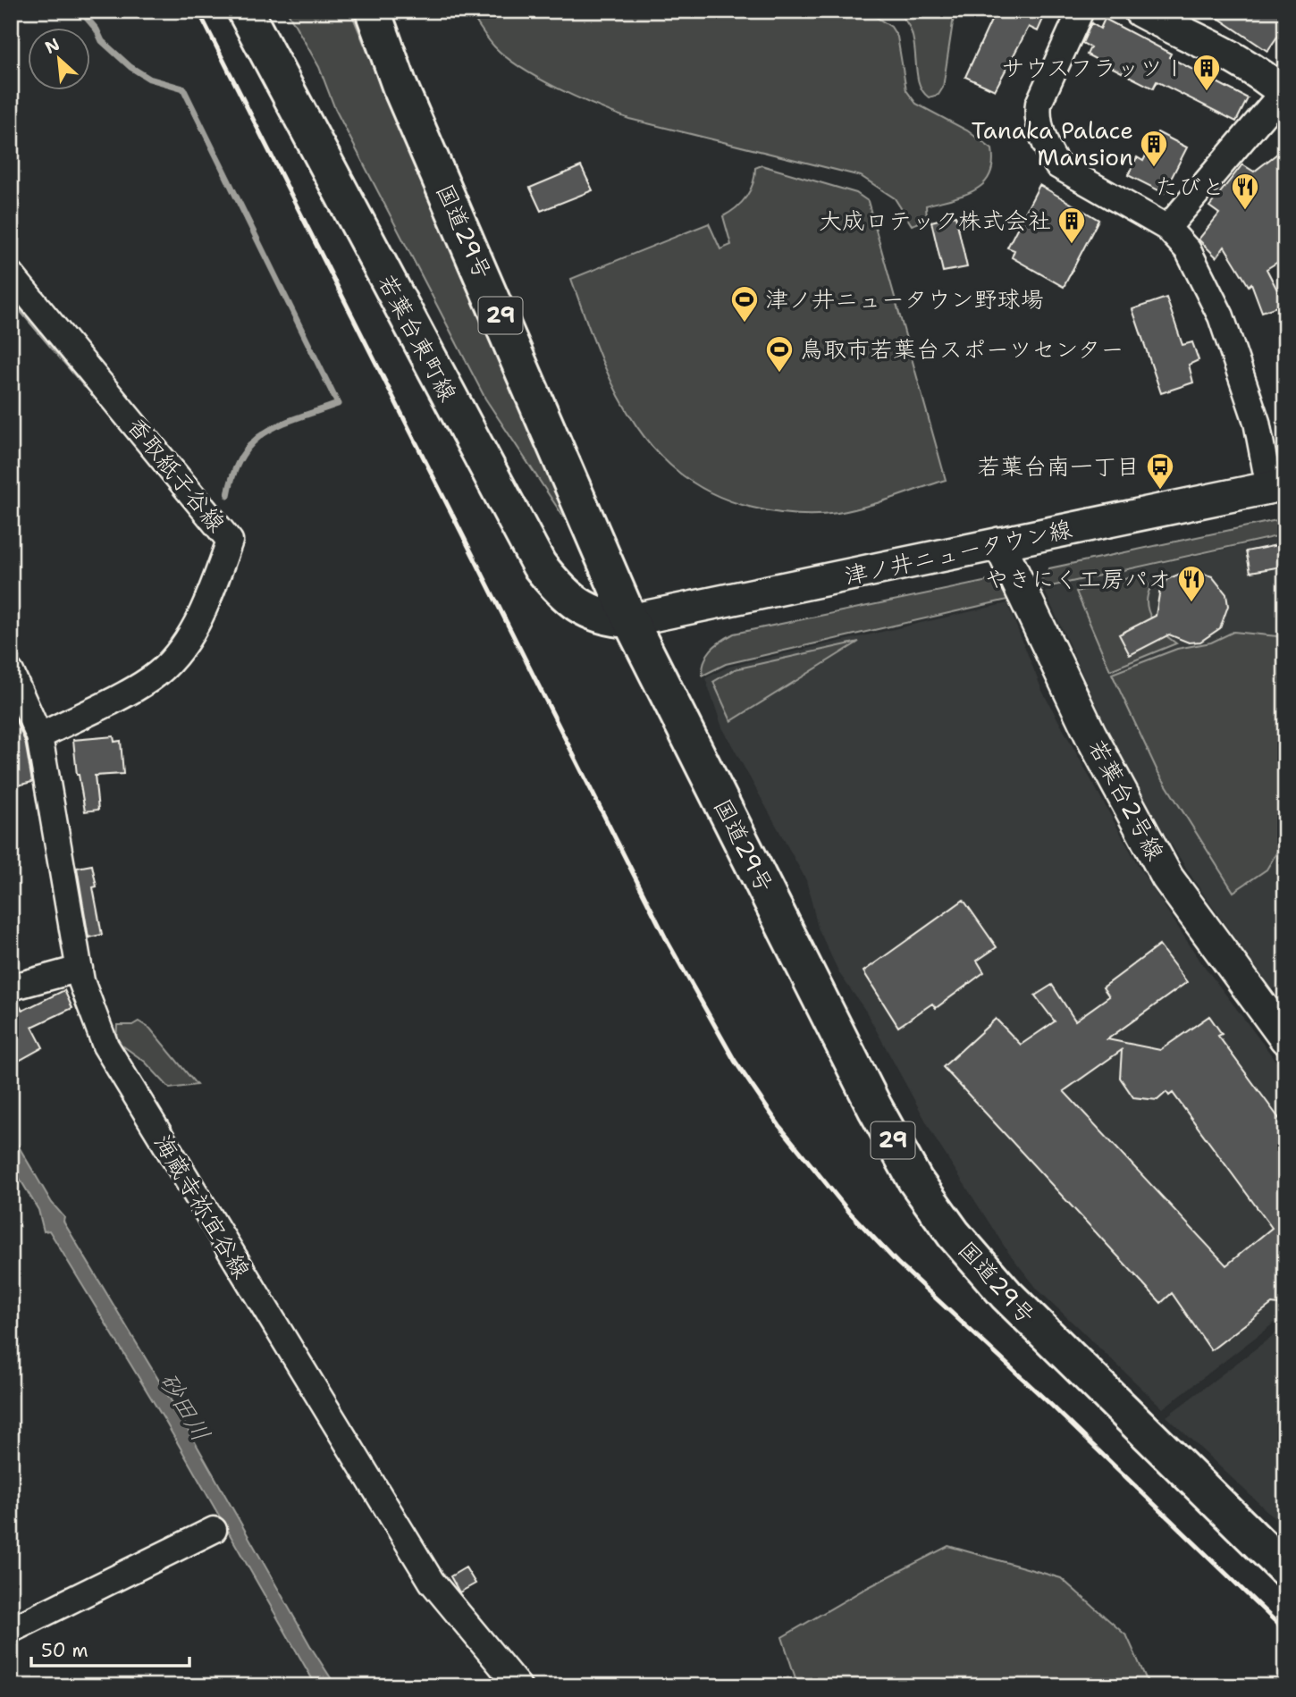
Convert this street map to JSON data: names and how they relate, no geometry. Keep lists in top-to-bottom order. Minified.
{"streets":{"main road":["国道29号","29","若葉台東町線"],"street":["香取紙子谷線","津ノ井ニュータウン線","若葉台2号線","海蔵寺祢宜谷線"]},"crossings":[["国道29号","若葉台東町線"],["国道29号","津ノ井ニュータウン線"],["若葉台東町線","津ノ井ニュータウン線"],["香取紙子谷線","海蔵寺祢宜谷線"],["津ノ井ニュータウン線","若葉台2号線"]],"water":["砂田川"],"places":{"building":["サウスフラッツＩ","Tanaka Palace Mansion","大成ロテック株式会社"],"restaurant":["たびと","やきにく工房パオ"],"sports":["津ノ井ニュータウン野球場","鳥取市若葉台スポーツセンター"],"bus stop":["若葉台南一丁目"]},"scale_bar":"50 m","north":"top left"}
